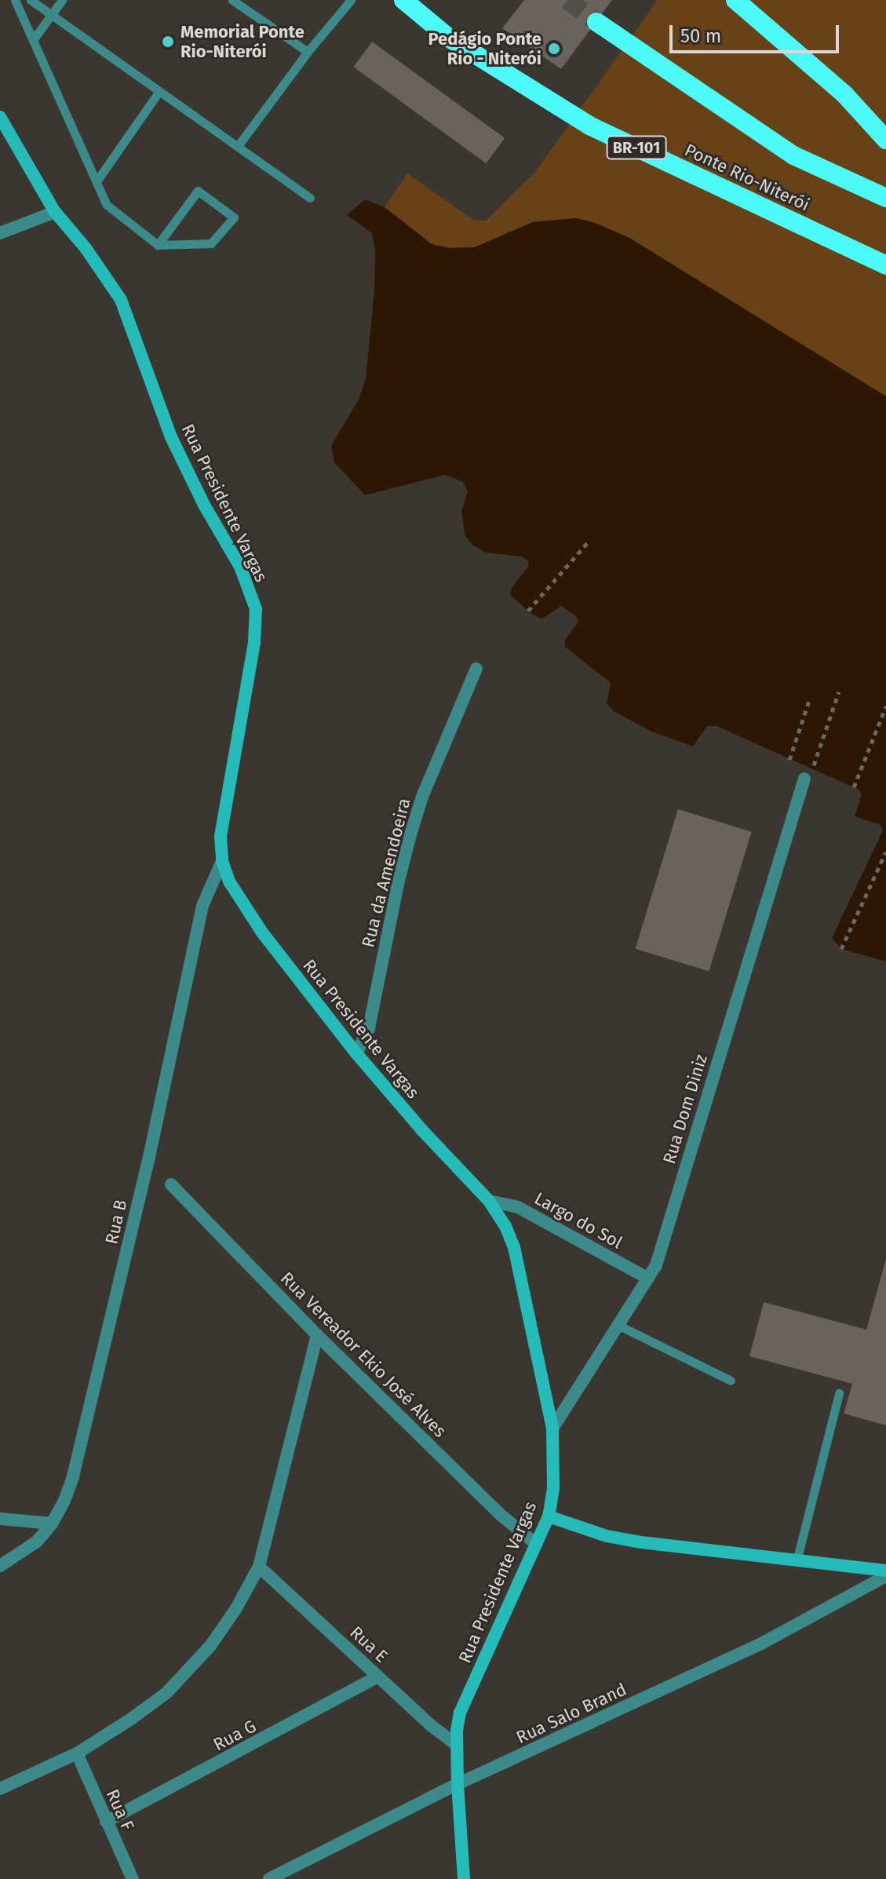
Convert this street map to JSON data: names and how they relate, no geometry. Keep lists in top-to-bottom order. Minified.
{"streets":{"highway":["BR-101","Ponte Rio-Niterói"],"street":["Rua Presidente Vargas","Rua da Amendoeira","Rua Dom Diniz","Largo do Sol","Rua B","Rua Vereador Ekio José Alves","Rua E","Rua Salo Brand","Rua G","Rua F"]},"crossings":[["Rua Presidente Vargas","Rua da Amendoeira"],["Rua Presidente Vargas","Rua Dom Diniz"],["Rua Presidente Vargas","Largo do Sol"],["Rua Presidente Vargas","Rua B"],["Rua Presidente Vargas","Rua Vereador Ekio José Alves"],["Rua Presidente Vargas","Rua E"],["Rua Presidente Vargas","Rua Salo Brand"],["Rua Dom Diniz","Largo do Sol"],["Rua E","Rua G"],["Rua G","Rua F"]],"places":["Memorial Ponte Rio-Niterói","Pedágio Ponte Rio - Niterói"],"scale_bar":"50 m"}
